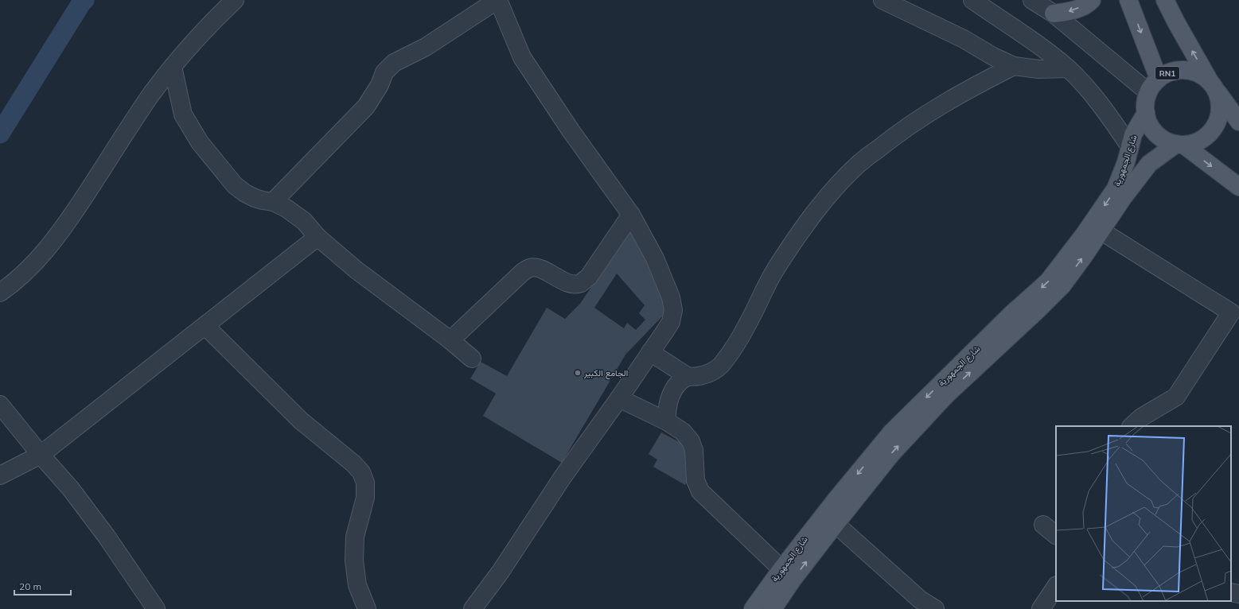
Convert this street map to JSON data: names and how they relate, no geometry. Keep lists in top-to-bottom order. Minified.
{"streets":{"main road":["RN1","شارع الجمهورية"]},"crossings":[["RN1","شارع الجمهورية"]],"places":["الجامع الكبير"],"scale_bar":"20 m"}
